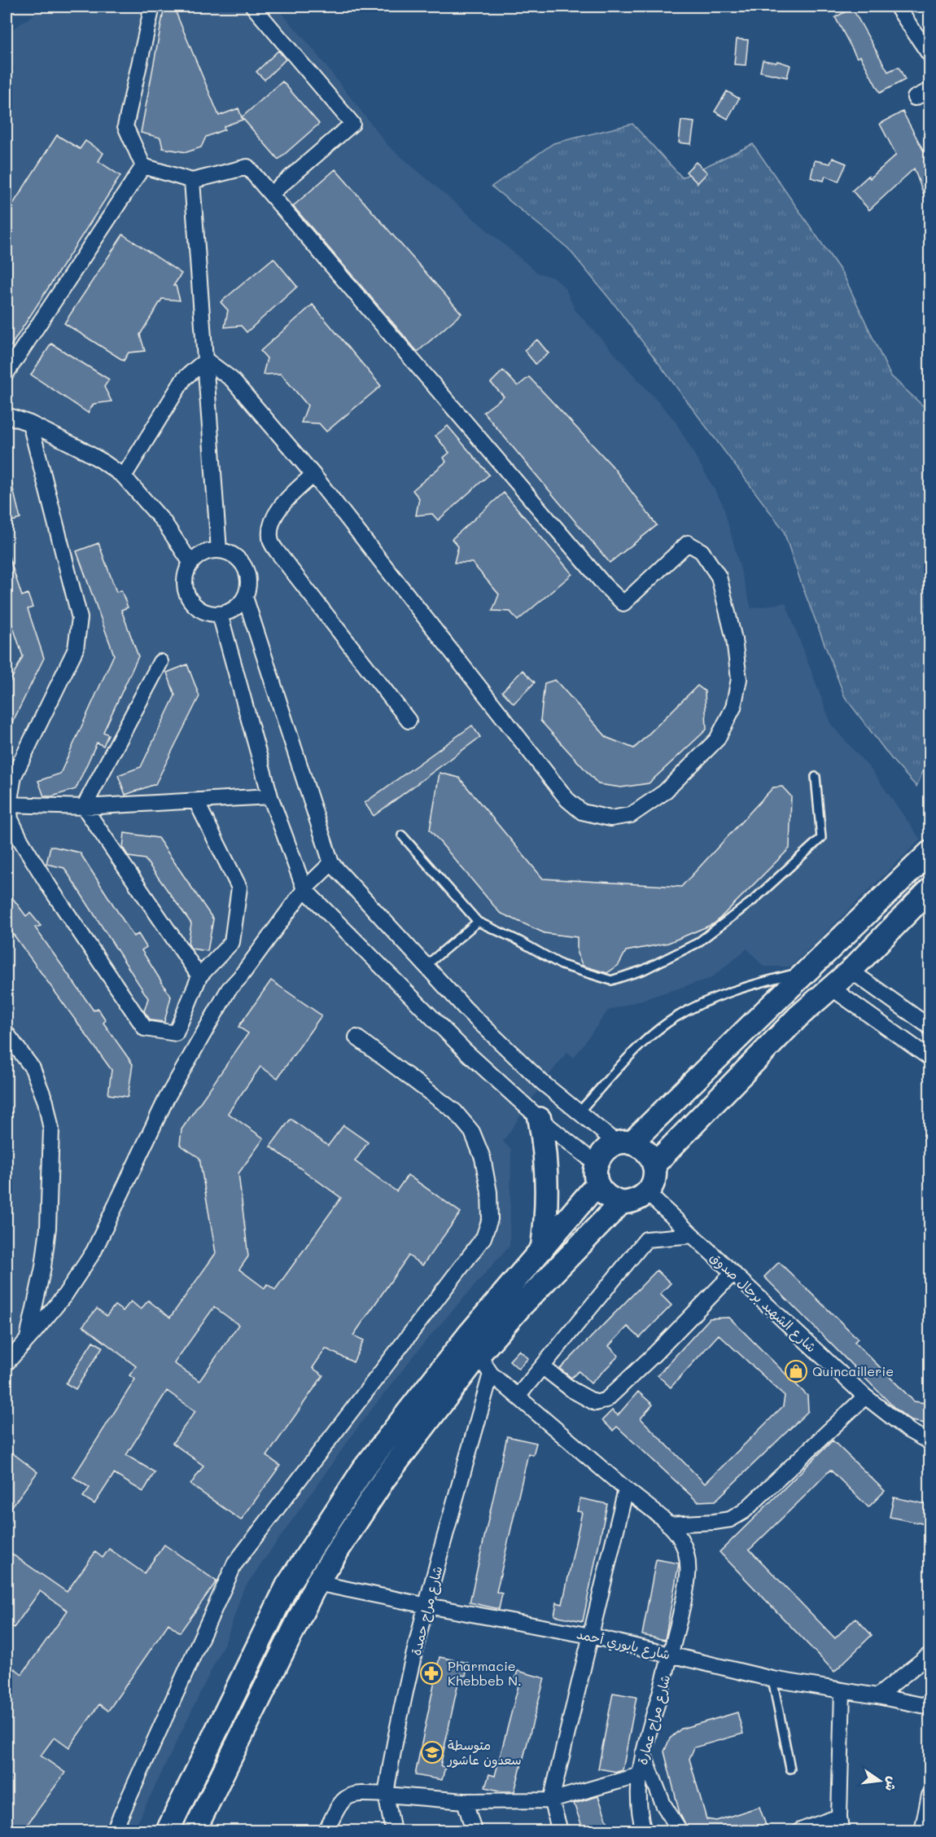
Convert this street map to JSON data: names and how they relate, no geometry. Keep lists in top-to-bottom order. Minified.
{"streets":{"street":["شارع الشهيد برحال صدوق","شارع مراح حمدة","شارع بابوري أحمد","شارع مراح عمارة"]},"crossings":[["شارع مراح حمدة","شارع بابوري أحمد"],["شارع مراح حمدة","شارع مراح عمارة"],["شارع بابوري أحمد","شارع مراح عمارة"]],"places":{"shop":["Quincaillerie"],"pharmacy":["Pharmacie Khebbeb N."],"school or university":["متوسطة سعدون عاشور"]},"north":"right"}
